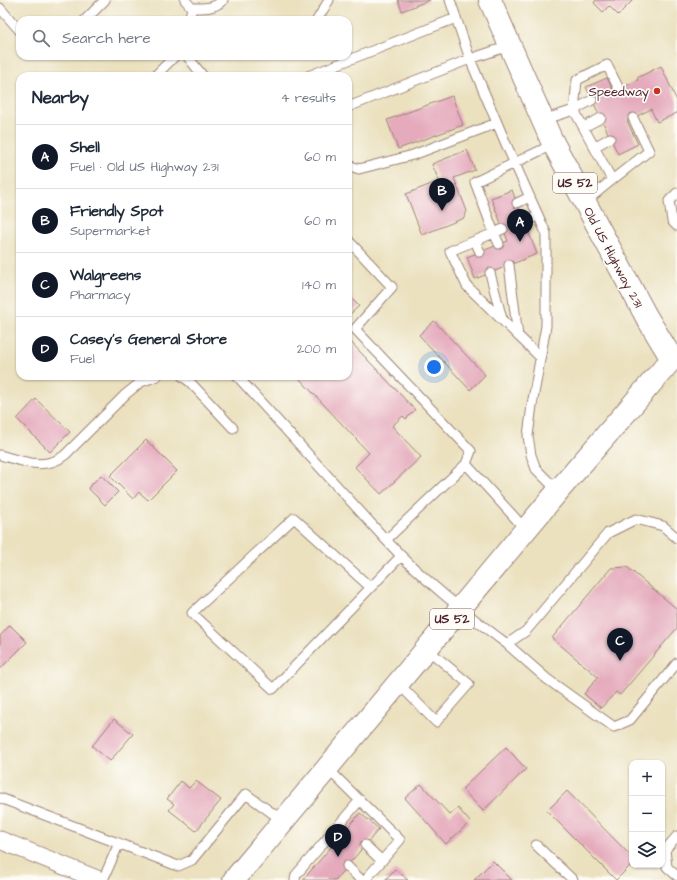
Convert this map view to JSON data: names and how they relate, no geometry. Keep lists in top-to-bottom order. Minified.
{"streets":{"main road":["US 52","Old US Highway 231"]},"crossings":[["US 52","Old US Highway 231"]],"places":["Speedway"],"page":{"search":"Search here","heading":["Nearby","4 results"],"list":[{"mark":"A","name":"Shell","note":"Fuel · Old US Highway 231","value":"60 m"},{"mark":"B","name":"Friendly Spot","note":"Supermarket","value":"60 m"},{"mark":"C","name":"Walgreens","note":"Pharmacy","value":"140 m"},{"mark":"D","name":"Casey's General Store","note":"Fuel","value":"200 m"}],"pins":["B","A","C","D"],"map_buttons":["+","−"]}}
